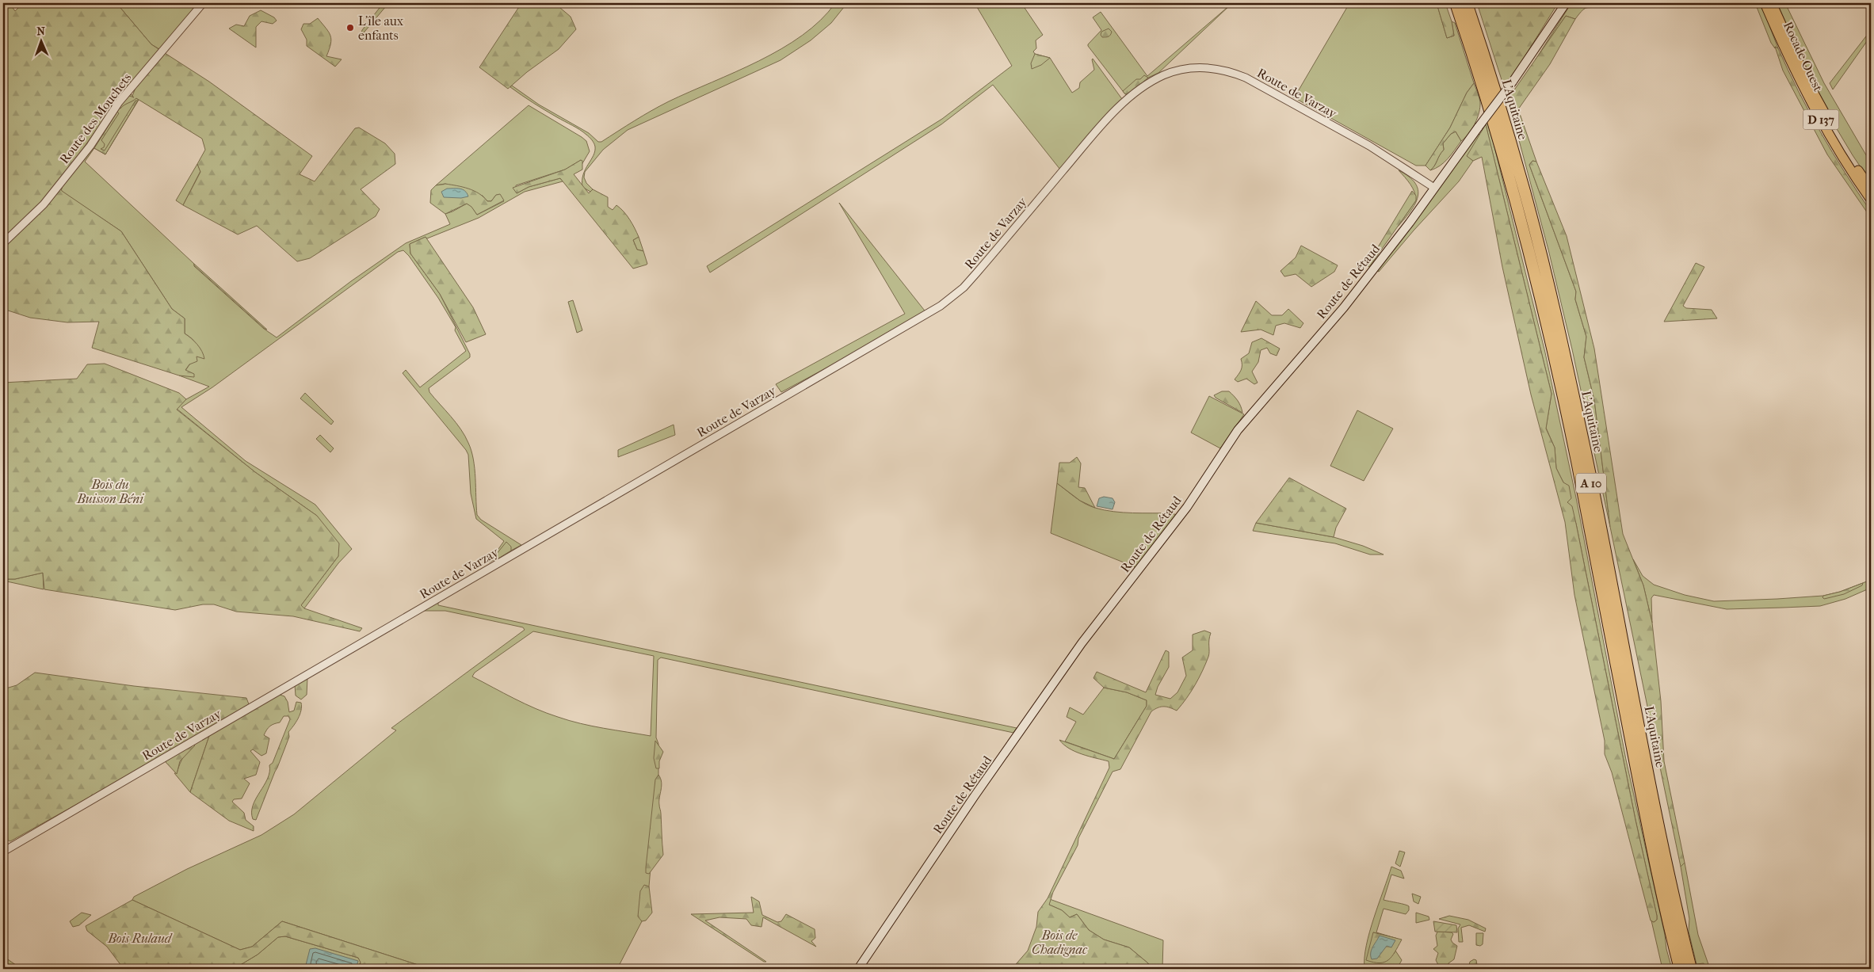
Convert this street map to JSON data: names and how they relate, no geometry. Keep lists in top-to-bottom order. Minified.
{"streets":{"highway":["L'Aquitaine","A 10"],"main road":["Rocade Ouest","D 137","Route de Rétaud"],"street":["Route de Varzay","Route des Mouchets"]},"crossings":[["Route de Varzay","Route de Rétaud"]],"parks":["Bois du Buisson Béni","Bois de Chadignac","Bois Rulaud"],"places":["L'île aux enfants"],"north":"top"}
